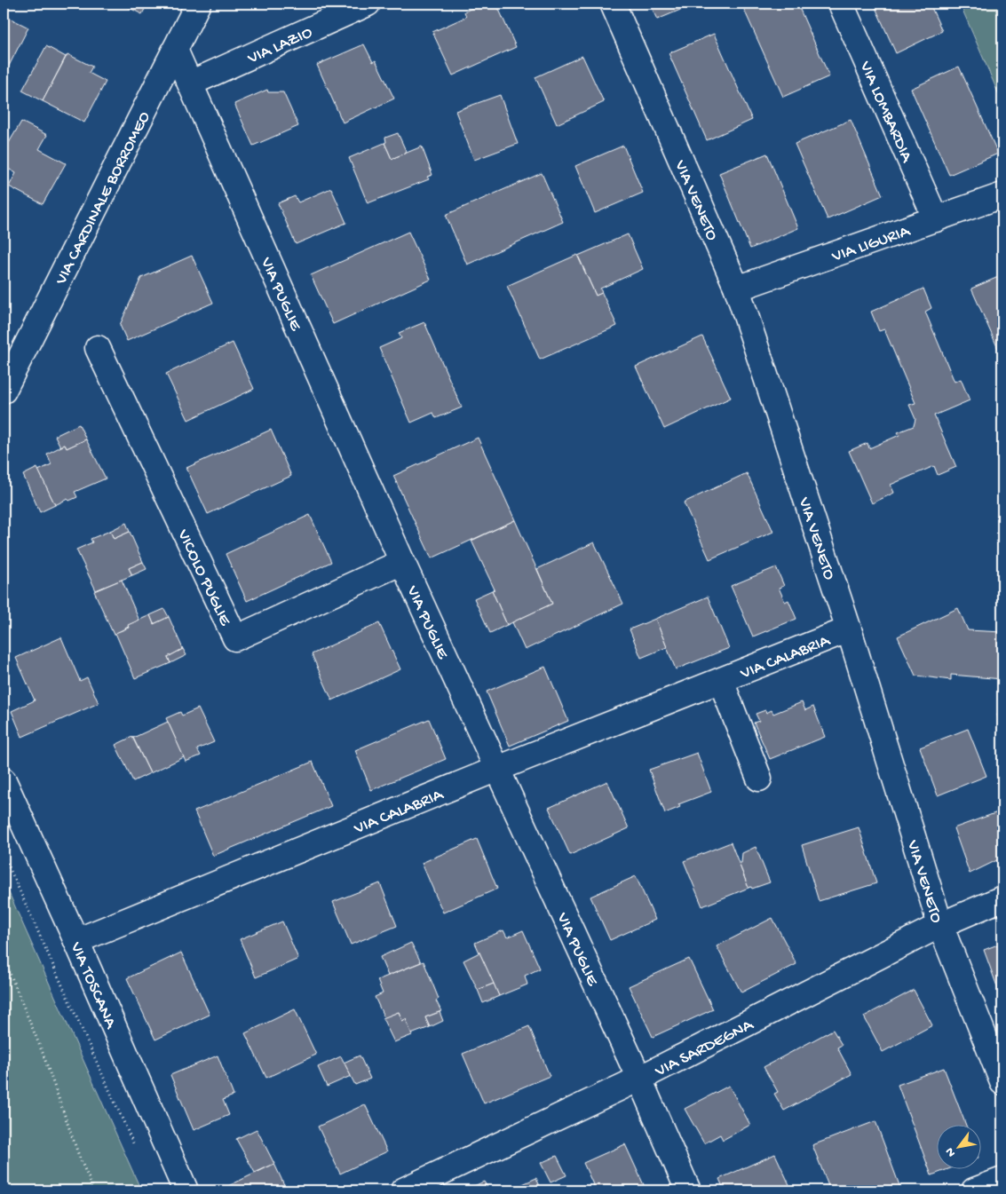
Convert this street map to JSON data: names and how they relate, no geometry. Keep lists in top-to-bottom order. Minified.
{"streets":{"street":["VIA LAZIO","VIA LOMBARDIA","VIA CARDINALE BORROMEO","VIA VENETO","VIA LIGURIA","VIA PUGLIE","VICOLO PUGLIE","VIA CALABRIA","VIA TOSCANA","VIA SARDEGNA"]},"crossings":[["VIA LAZIO","VIA PUGLIE"],["VIA LOMBARDIA","VIA LIGURIA"],["VIA CARDINALE BORROMEO","VIA PUGLIE"],["VIA VENETO","VIA LIGURIA"],["VIA VENETO","VIA CALABRIA"],["VIA VENETO","VIA SARDEGNA"],["VIA PUGLIE","VICOLO PUGLIE"],["VIA PUGLIE","VIA CALABRIA"],["VIA PUGLIE","VIA SARDEGNA"],["VIA CALABRIA","VIA TOSCANA"]],"north":"bottom left"}
